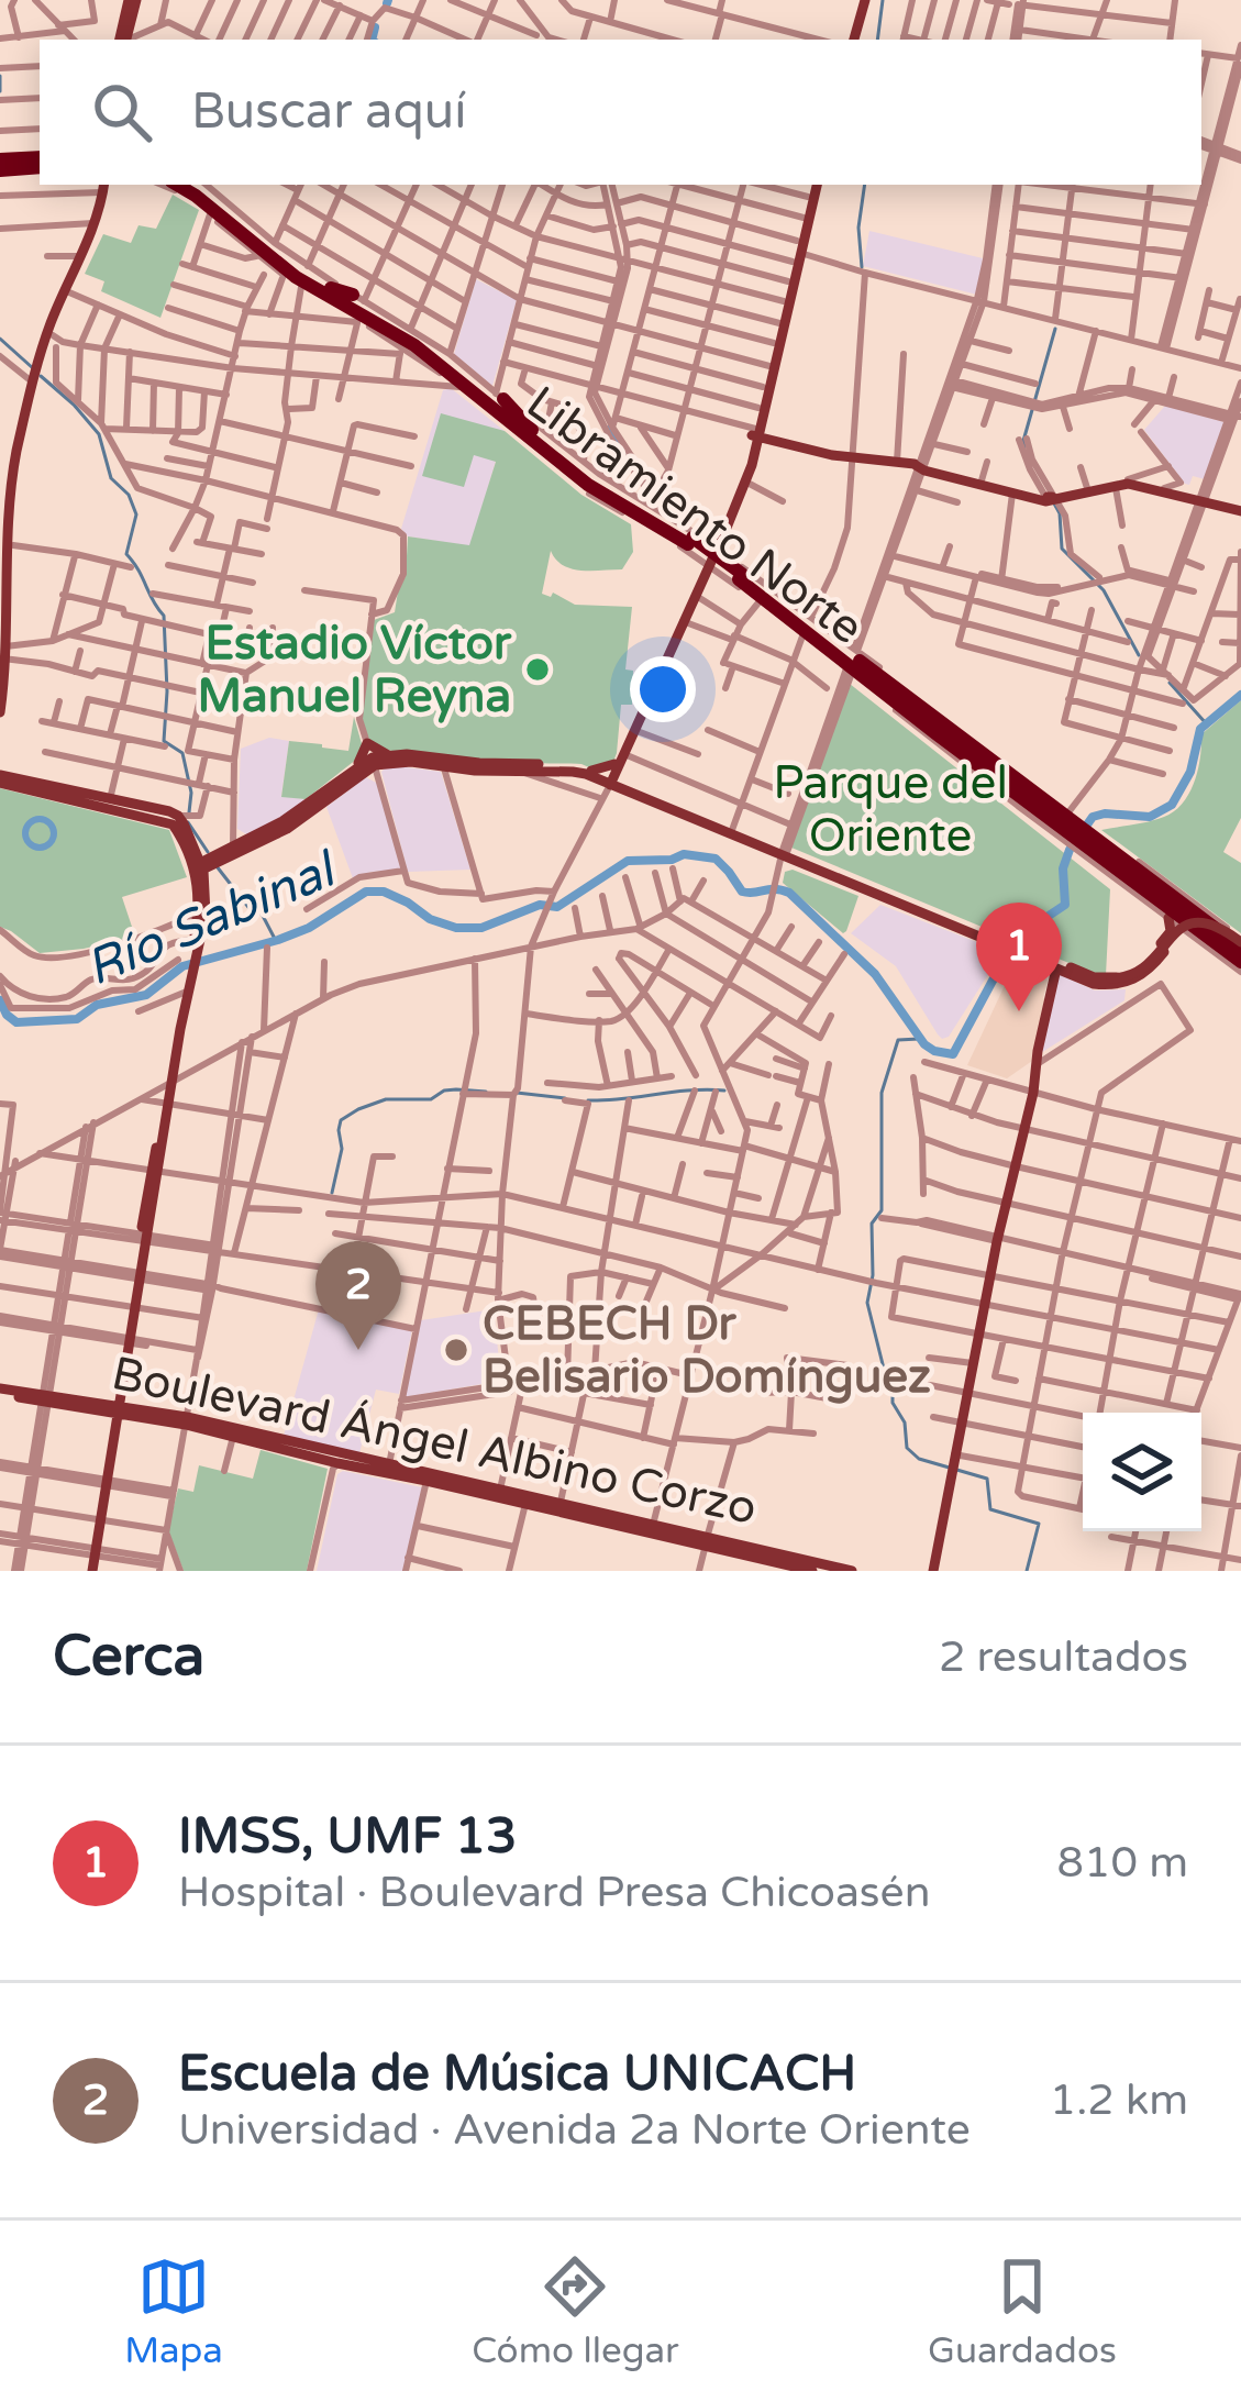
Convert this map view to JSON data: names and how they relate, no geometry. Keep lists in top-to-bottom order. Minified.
{"streets":{"highway":["Libramiento Norte"],"main road":["Boulevard Ángel Albino Corzo"]},"water":["Río Sabinal"],"parks":["Parque del Oriente"],"places":["Estadio Víctor Manuel Reyna","CEBECH Dr Belisario Domínguez"],"page":{"search":"Buscar aquí","pins":["1","2"],"heading":["Cerca","2 resultados"],"list":[{"mark":"1","name":"IMSS, UMF 13","note":"Hospital · Boulevard Presa Chicoasén","value":"810 m"},{"mark":"2","name":"Escuela de Música UNICACH","note":"Universidad · Avenida 2a Norte Oriente","value":"1.2 km"}],"nav":["Mapa","Cómo llegar","Guardados"]}}
